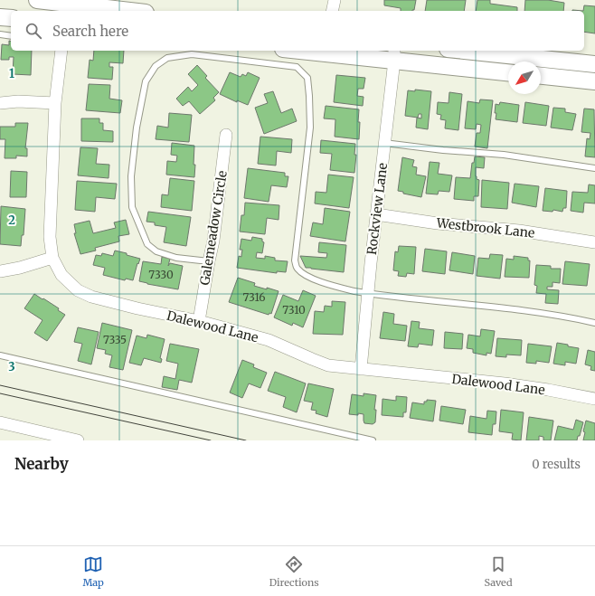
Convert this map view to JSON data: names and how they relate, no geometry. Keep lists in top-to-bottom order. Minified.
{"streets":{"street":["Rockview Lane","Galemeadow Circle","Westbrook Lane","Dalewood Lane"]},"crossings":[["Rockview Lane","Westbrook Lane"],["Rockview Lane","Dalewood Lane"],["Galemeadow Circle","Dalewood Lane"]],"house_numbers":["7330","7316","7310","7335"],"north":"bottom left","page":{"search":"Search here","heading":["Nearby","0 results"],"nav":["Map","Directions","Saved"]},"grid":{"rows":["1","2","3"]}}
